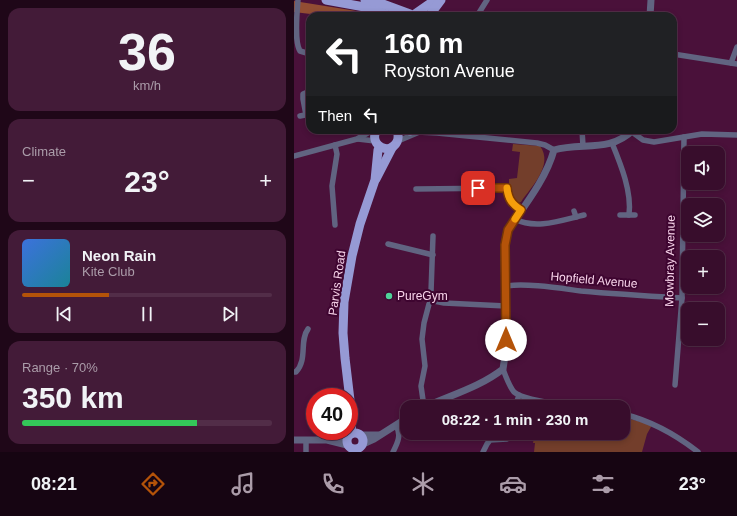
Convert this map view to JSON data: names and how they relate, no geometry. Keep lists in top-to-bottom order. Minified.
{"streets":{"main road":["Parvis Road"],"street":["Mowbray Avenue","Hopfield Avenue"]},"crossings":[["Mowbray Avenue","Hopfield Avenue"]],"places":["PureGym"],"page":{"tile":[["36","km/h"],"Climate",["Range · 70%","350 km"]],"turn":["160 m","Royston Avenue"],"then":"Then","map_buttons":["+","−"],"heat":["−","23°","+"],"song":["Neon Rain","Kite Club"],"limit":"40","trip":"08:22 · 1 min · 230 m","tabs":["08:21","23°"]}}
